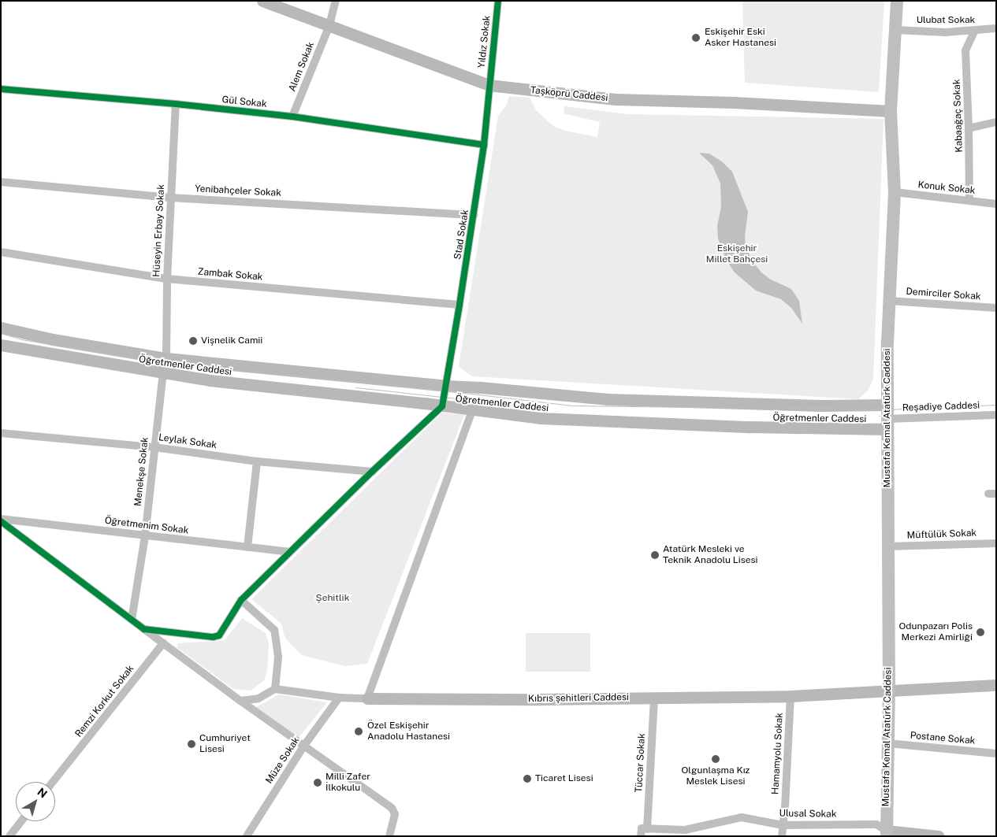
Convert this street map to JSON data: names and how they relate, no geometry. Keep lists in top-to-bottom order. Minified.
{"streets":{"main road":["Taşköprü Caddesi","Öğretmenler Caddesi","Mustafa Kemal Atatürk Caddesi","Kıbrıs şehitleri Caddesi"],"street":["Ulubat Sokak","Yıldız Sokak","Alem Sokak","Gül Sokak","Kabaağaç Sokak","Konuk Sokak","Yenibahçeler Sokak","Hüseyin Erbay Sokak","Stad Sokak","Zambak Sokak","Demirciler Sokak","Reşadiye Caddesi","Leylak Sokak","Menekşe Sokak","Öğretmenim Sokak","Müftülük Sokak","Remzi Korkut Sokak","Postane Sokak","Hamamyolu Sokak","Müze Sokak","Tüccar Sokak","Ulusal Sokak"]},"crossings":[["Ulubat Sokak","Kabaağaç Sokak"],["Ulubat Sokak","Mustafa Kemal Atatürk Caddesi"],["Yıldız Sokak","Taşköprü Caddesi"],["Yıldız Sokak","Stad Sokak"],["Alem Sokak","Taşköprü Caddesi"],["Alem Sokak","Gül Sokak"],["Taşköprü Caddesi","Stad Sokak"],["Taşköprü Caddesi","Mustafa Kemal Atatürk Caddesi"],["Gül Sokak","Hüseyin Erbay Sokak"],["Gül Sokak","Stad Sokak"],["Kabaağaç Sokak","Konuk Sokak"],["Konuk Sokak","Mustafa Kemal Atatürk Caddesi"],["Yenibahçeler Sokak","Hüseyin Erbay Sokak"],["Yenibahçeler Sokak","Stad Sokak"],["Hüseyin Erbay Sokak","Zambak Sokak"],["Hüseyin Erbay Sokak","Öğretmenler Caddesi"],["Stad Sokak","Zambak Sokak"],["Stad Sokak","Öğretmenler Caddesi"],["Demirciler Sokak","Mustafa Kemal Atatürk Caddesi"],["Öğretmenler Caddesi","Reşadiye Caddesi"],["Öğretmenler Caddesi","Mustafa Kemal Atatürk Caddesi"],["Öğretmenler Caddesi","Menekşe Sokak"],["Reşadiye Caddesi","Mustafa Kemal Atatürk Caddesi"],["Mustafa Kemal Atatürk Caddesi","Müftülük Sokak"],["Mustafa Kemal Atatürk Caddesi","Postane Sokak"],["Mustafa Kemal Atatürk Caddesi","Ulusal Sokak"],["Leylak Sokak","Menekşe Sokak"],["Menekşe Sokak","Öğretmenim Sokak"],["Kıbrıs şehitleri Caddesi","Hamamyolu Sokak"],["Kıbrıs şehitleri Caddesi","Tüccar Sokak"],["Hamamyolu Sokak","Ulusal Sokak"],["Tüccar Sokak","Ulusal Sokak"]],"parks":["Eskişehir Millet Bahçesi","Şehitlik"],"places":["Eskişehir Eski Asker Hastanesi","Vişnelik Camii","Atatürk Mesleki ve Teknik Anadolu Lisesi","Odunpazarı Polis Merkezi Amirliği","Özel Eskişehir Anadolu Hastanesi","Cumhuriyet Lisesi","Olgunlaşma Kız Meslek Lisesi","Ticaret Lisesi","Milli Zafer İlkokulu"],"north":"top right"}
